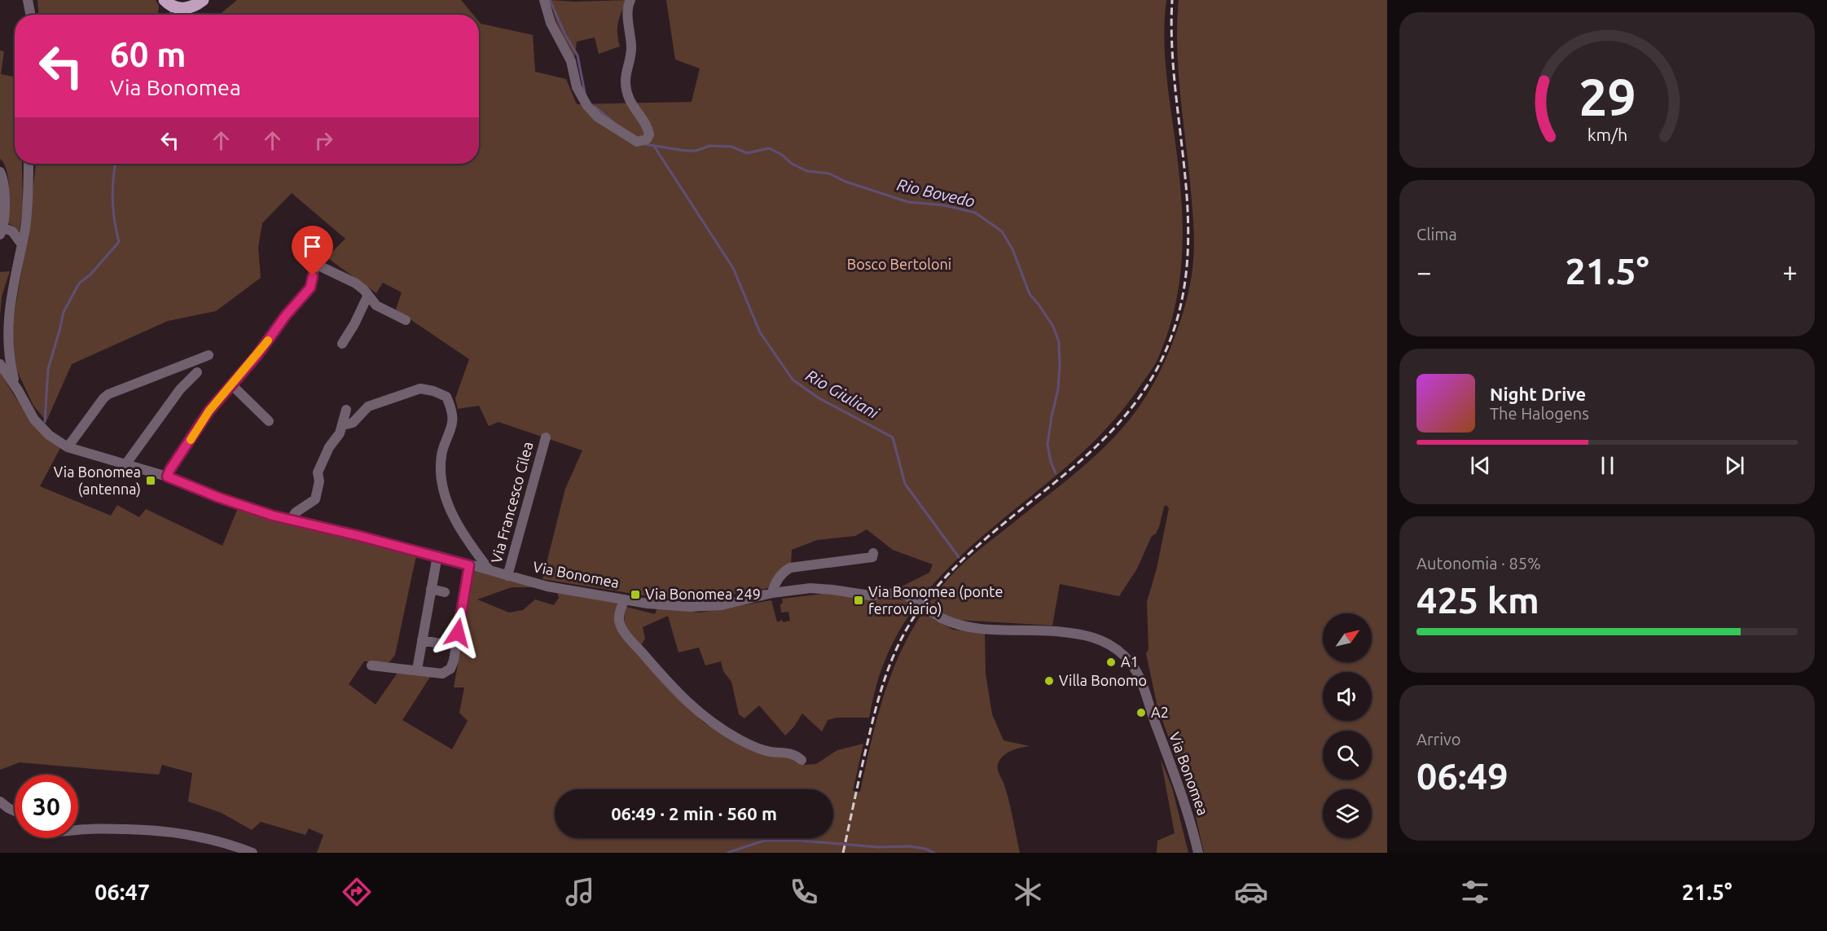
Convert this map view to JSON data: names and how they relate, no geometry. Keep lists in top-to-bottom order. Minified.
{"streets":{"street":["Via Francesco Cilea","Via Bonomea"]},"crossings":[["Via Francesco Cilea","Via Bonomea"]],"water":["Rio Bovedo","Rio Giuliani"],"parks":["Bosco Bertoloni"],"places":{"transit":["Via Bonomea (antenna)","Via Bonomea 249","Via Bonomea (ponte ferroviario)"],"other":["A1","Villa Bonomo","A2"]},"north":"top right","page":{"turn":["60 m","Via Bonomea"],"tile":["Clima",["Autonomia · 85%","425 km"],["Arrivo","06:49"]],"heat":["−","21.5°","+"],"song":["Night Drive","The Halogens"],"limit":"30","trip":"06:49 · 2 min · 560 m","tabs":["06:47","21.5°"],"gauge":["29","km/h"]}}
